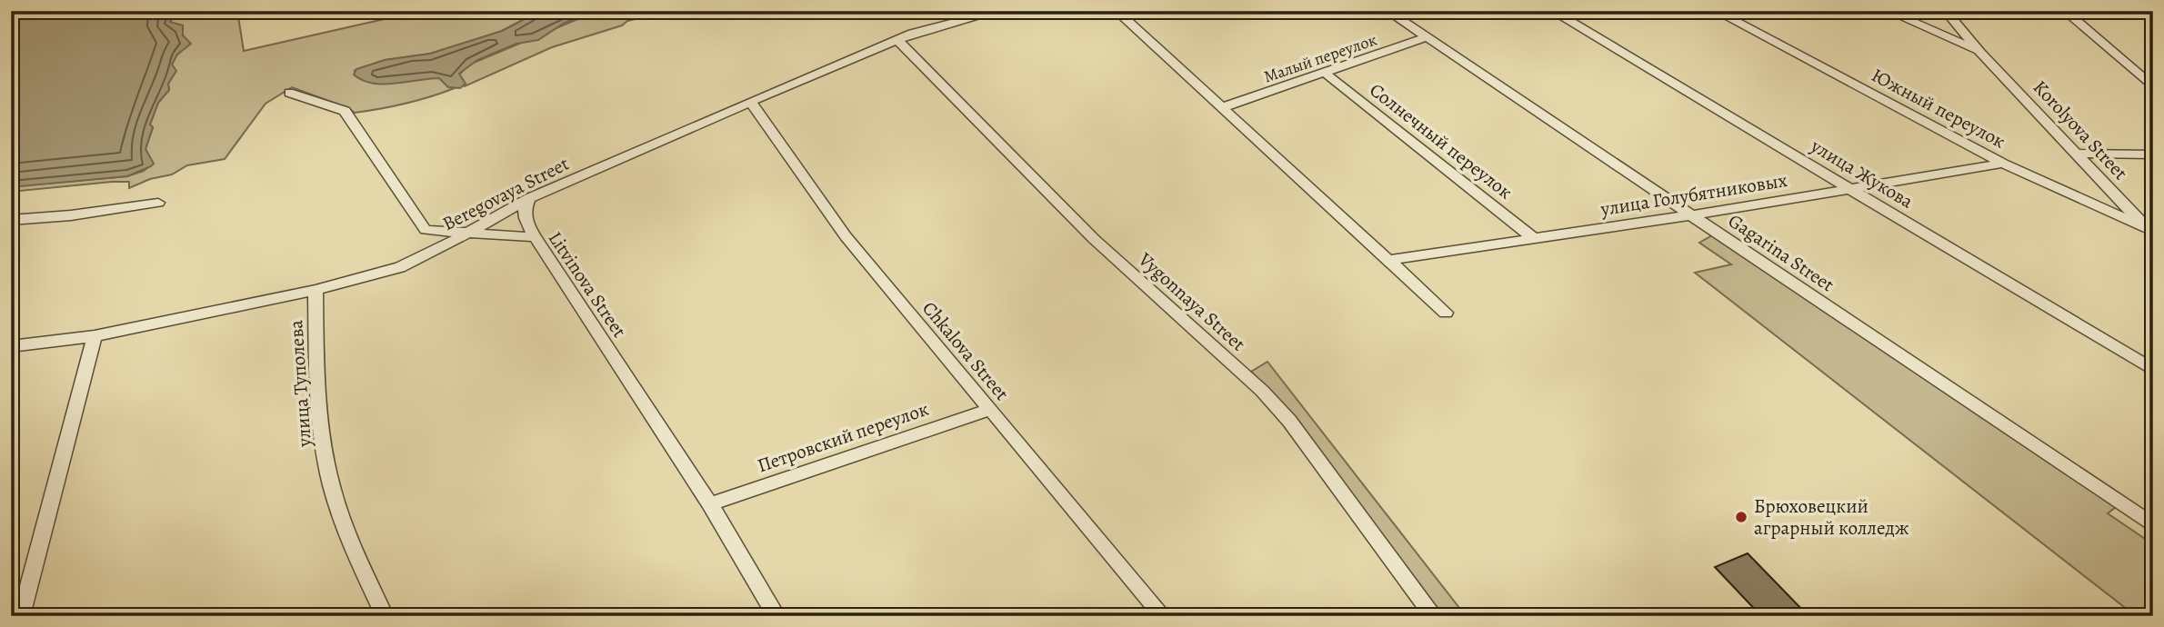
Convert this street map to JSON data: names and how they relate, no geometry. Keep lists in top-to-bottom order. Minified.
{"streets":{"street":["Малый переулок","Южный переулок","Korolyova Street","Солнечный переулок","улица Жукова","Beregovaya Street","улица Голубятниковых","Gagarina Street","Litvinova Street","Vygonnaya Street","Chkalova Street","улица Туполева","Петровский переулок"]},"crossings":[["Малый переулок","Солнечный переулок"],["Малый переулок","Gagarina Street"],["Южный переулок","Korolyova Street"],["Южный переулок","улица Голубятниковых"],["Солнечный переулок","улица Голубятниковых"],["улица Жукова","улица Голубятниковых"],["Beregovaya Street","Litvinova Street"],["Beregovaya Street","Vygonnaya Street"],["Beregovaya Street","Chkalova Street"],["Beregovaya Street","улица Туполева"],["улица Голубятниковых","Gagarina Street"],["Litvinova Street","Петровский переулок"],["Chkalova Street","Петровский переулок"]],"places":["Брюховецкий аграрный колледж"]}
